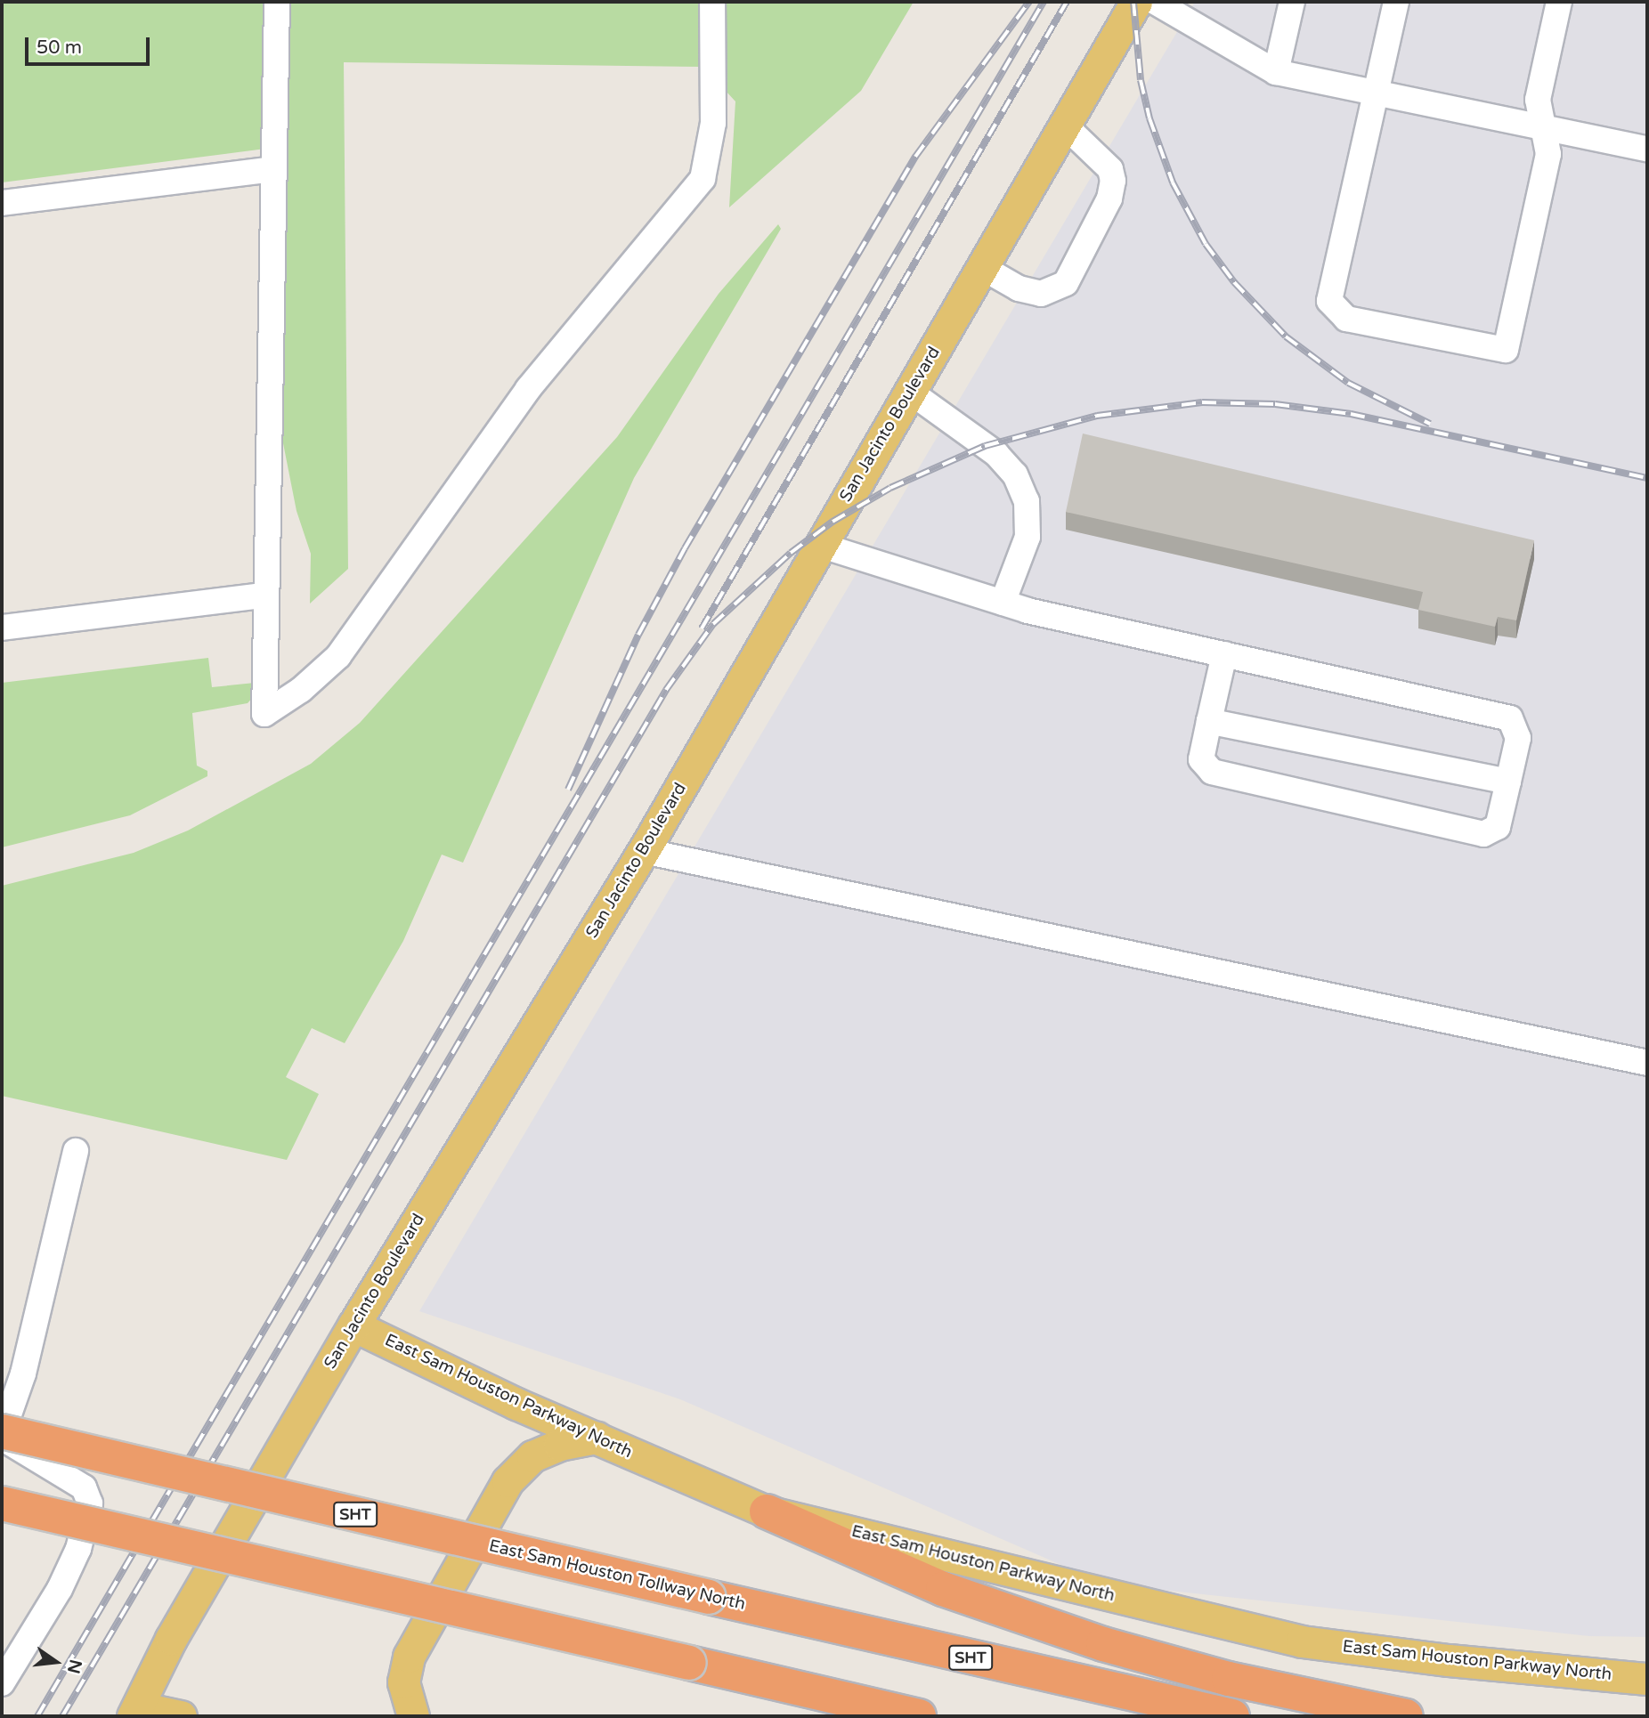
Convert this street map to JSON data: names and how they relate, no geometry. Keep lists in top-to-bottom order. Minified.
{"streets":{"highway":["SHT","East Sam Houston Tollway North"],"main road":["San Jacinto Boulevard","East Sam Houston Parkway North"]},"crossings":[["San Jacinto Boulevard","East Sam Houston Parkway North"]],"scale_bar":"50 m","north":"right"}
